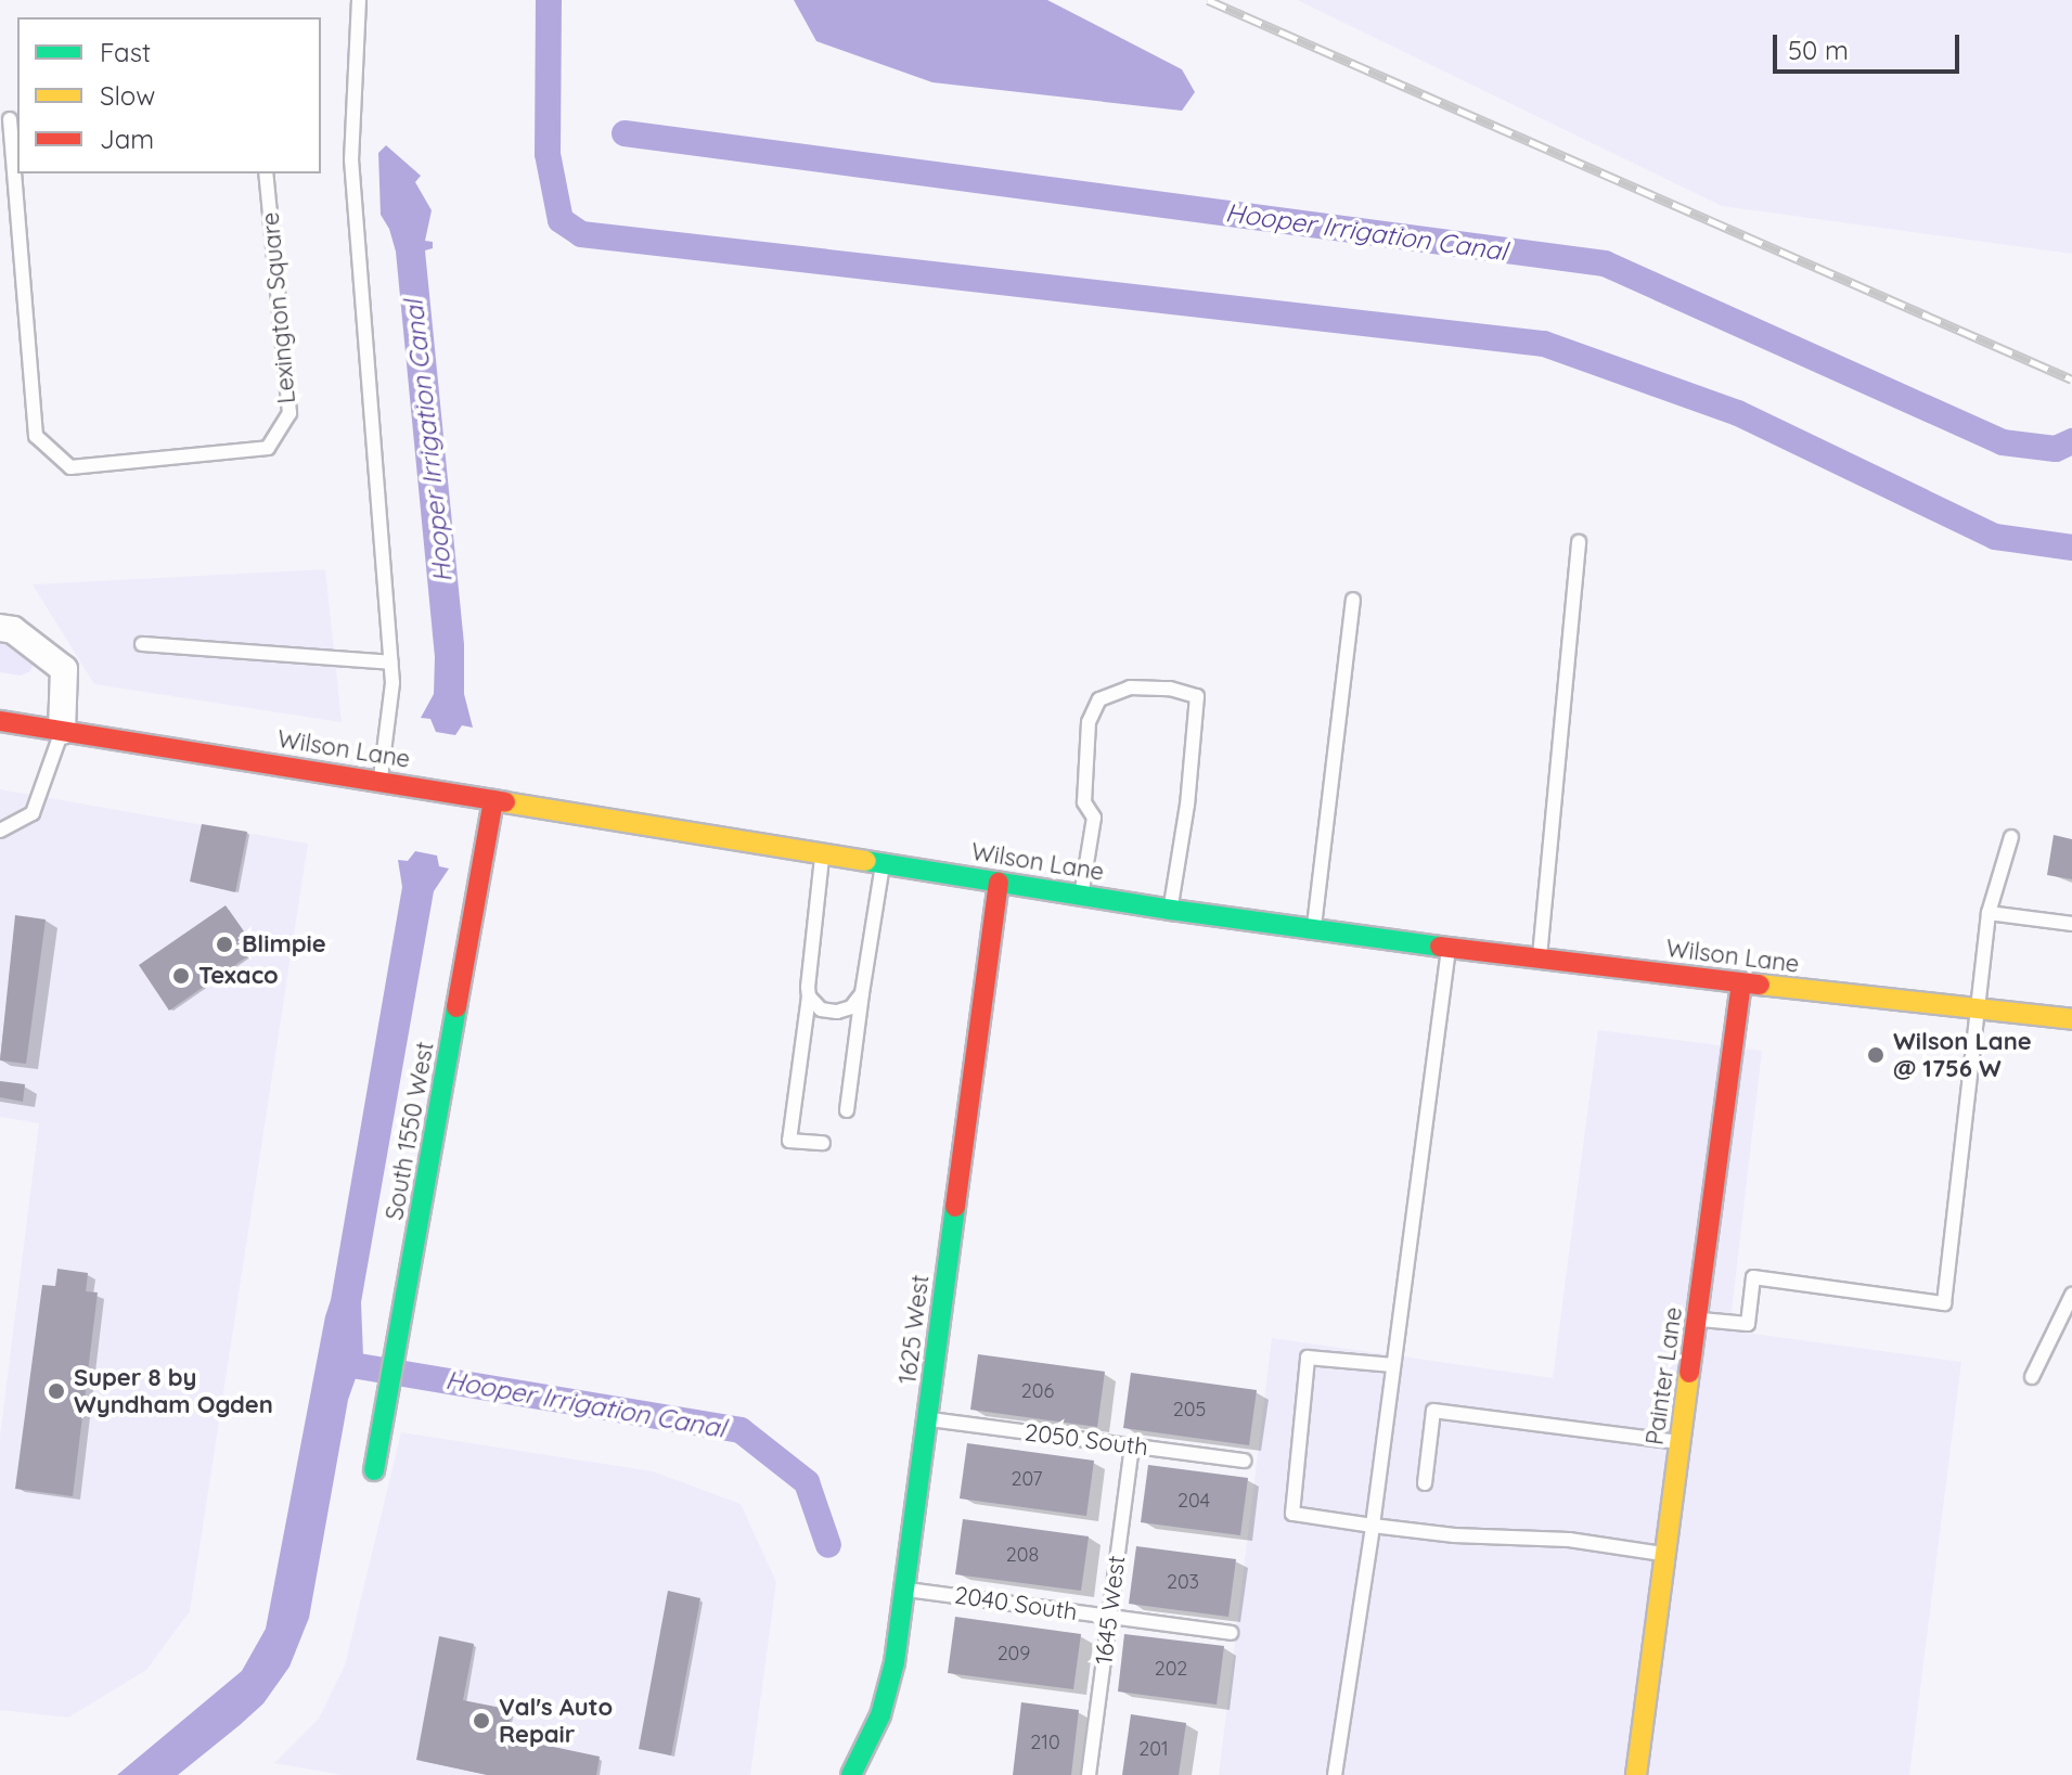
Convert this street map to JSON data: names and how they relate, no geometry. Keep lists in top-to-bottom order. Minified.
{"streets":{"street":["Wilson Lane","South 1550 West","1625 West","Painter Lane"],"lane":["Lexington Square","2050 South","2040 South","1645 West"]},"crossings":[["Wilson Lane","South 1550 West"],["Wilson Lane","1625 West"],["Wilson Lane","Painter Lane"],["1625 West","2050 South"],["1625 West","2040 South"],["2050 South","1645 West"],["2040 South","1645 West"]],"water":["Hooper Irrigation Canal"],"places":["Blimpie","Texaco","Wilson Lane @ 1756 W","Super 8 by Wyndham Ogden","Val's Auto Repair"],"house_numbers":["206","205","207","204","208","203","209","202","210","201"],"legend":["Fast","Slow","Jam"],"scale_bar":"50 m"}
